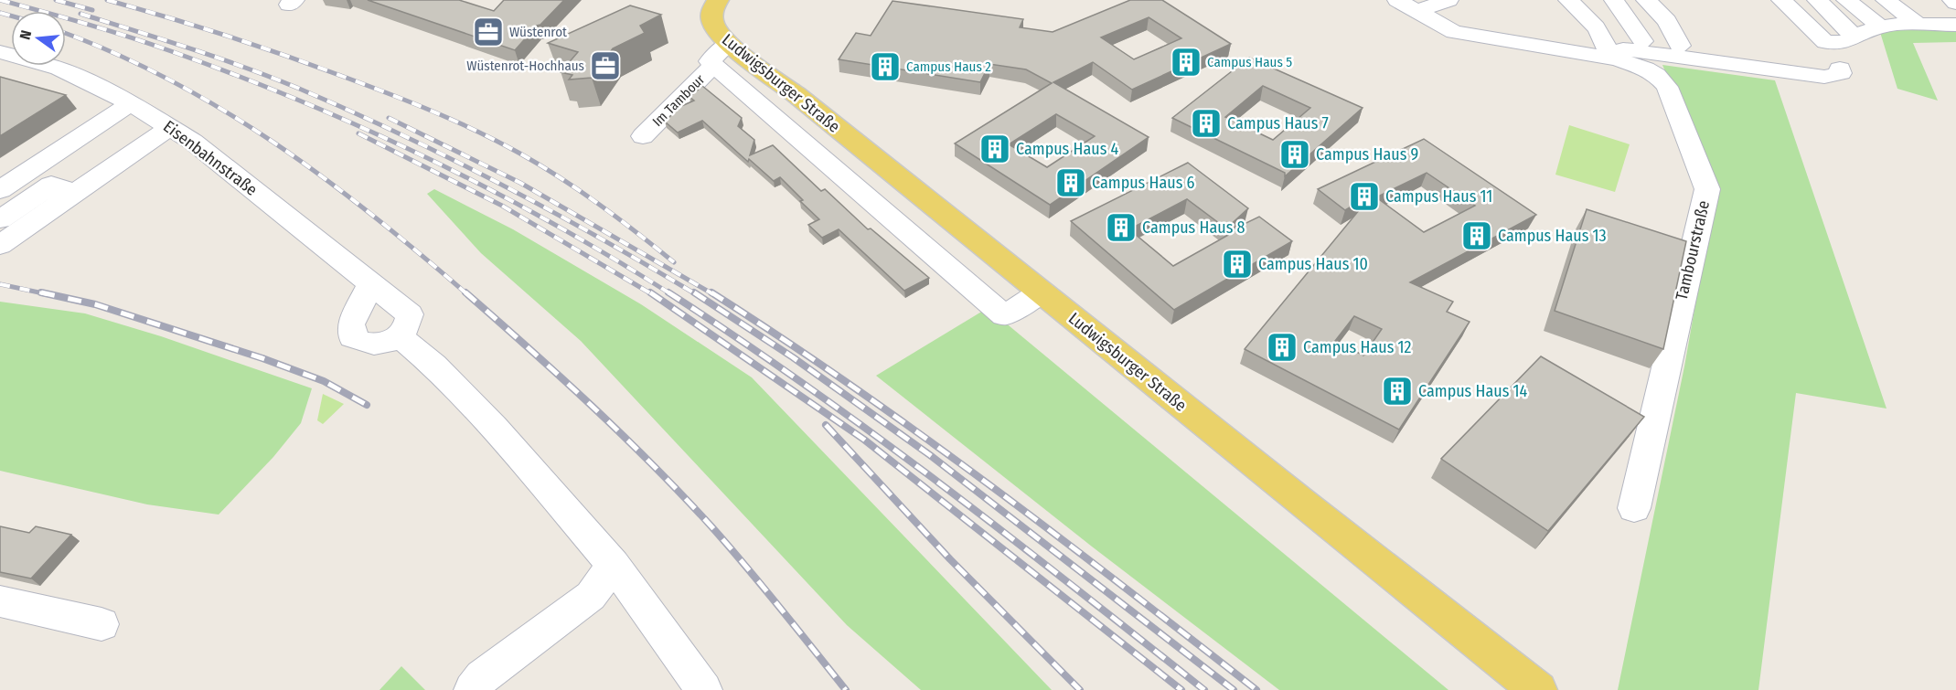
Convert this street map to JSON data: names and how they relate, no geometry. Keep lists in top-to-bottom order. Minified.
{"streets":{"main road":["Ludwigsburger Straße"],"street":["Im Tambour","Eisenbahnstraße","Tambourstraße"]},"crossings":[["Ludwigsburger Straße","Im Tambour"]],"places":{"office":["Wüstenrot","Wüstenrot-Hochhaus"],"building":["Campus Haus 5","Campus Haus 2","Campus Haus 7","Campus Haus 4","Campus Haus 9","Campus Haus 6","Campus Haus 11","Campus Haus 8","Campus Haus 13","Campus Haus 10","Campus Haus 12","Campus Haus 14"]},"north":"left"}
